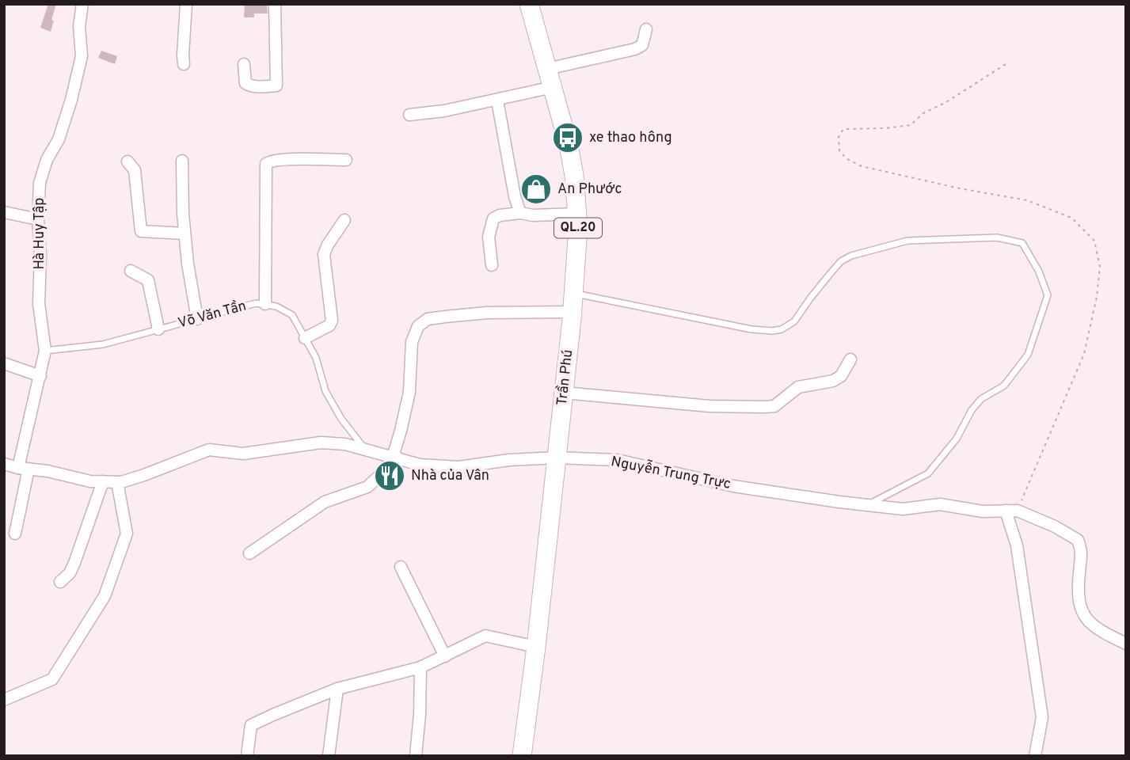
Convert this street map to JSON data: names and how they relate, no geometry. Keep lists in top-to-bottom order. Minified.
{"streets":{"highway":["QL.20","Trần Phú"],"street":["Hà Huy Tập","Nguyễn Trung Trực"],"lane":["Võ Văn Tần"]},"crossings":[["Hà Huy Tập","Võ Văn Tần"],["Hà Huy Tập","Nguyễn Trung Trực"],["Võ Văn Tần","Nguyễn Trung Trực"],["Trần Phú","Nguyễn Trung Trực"]],"places":{"bus stop":["xe thao hông"],"shop":["An Phước"],"restaurant":["Nhà của Vân"]}}
